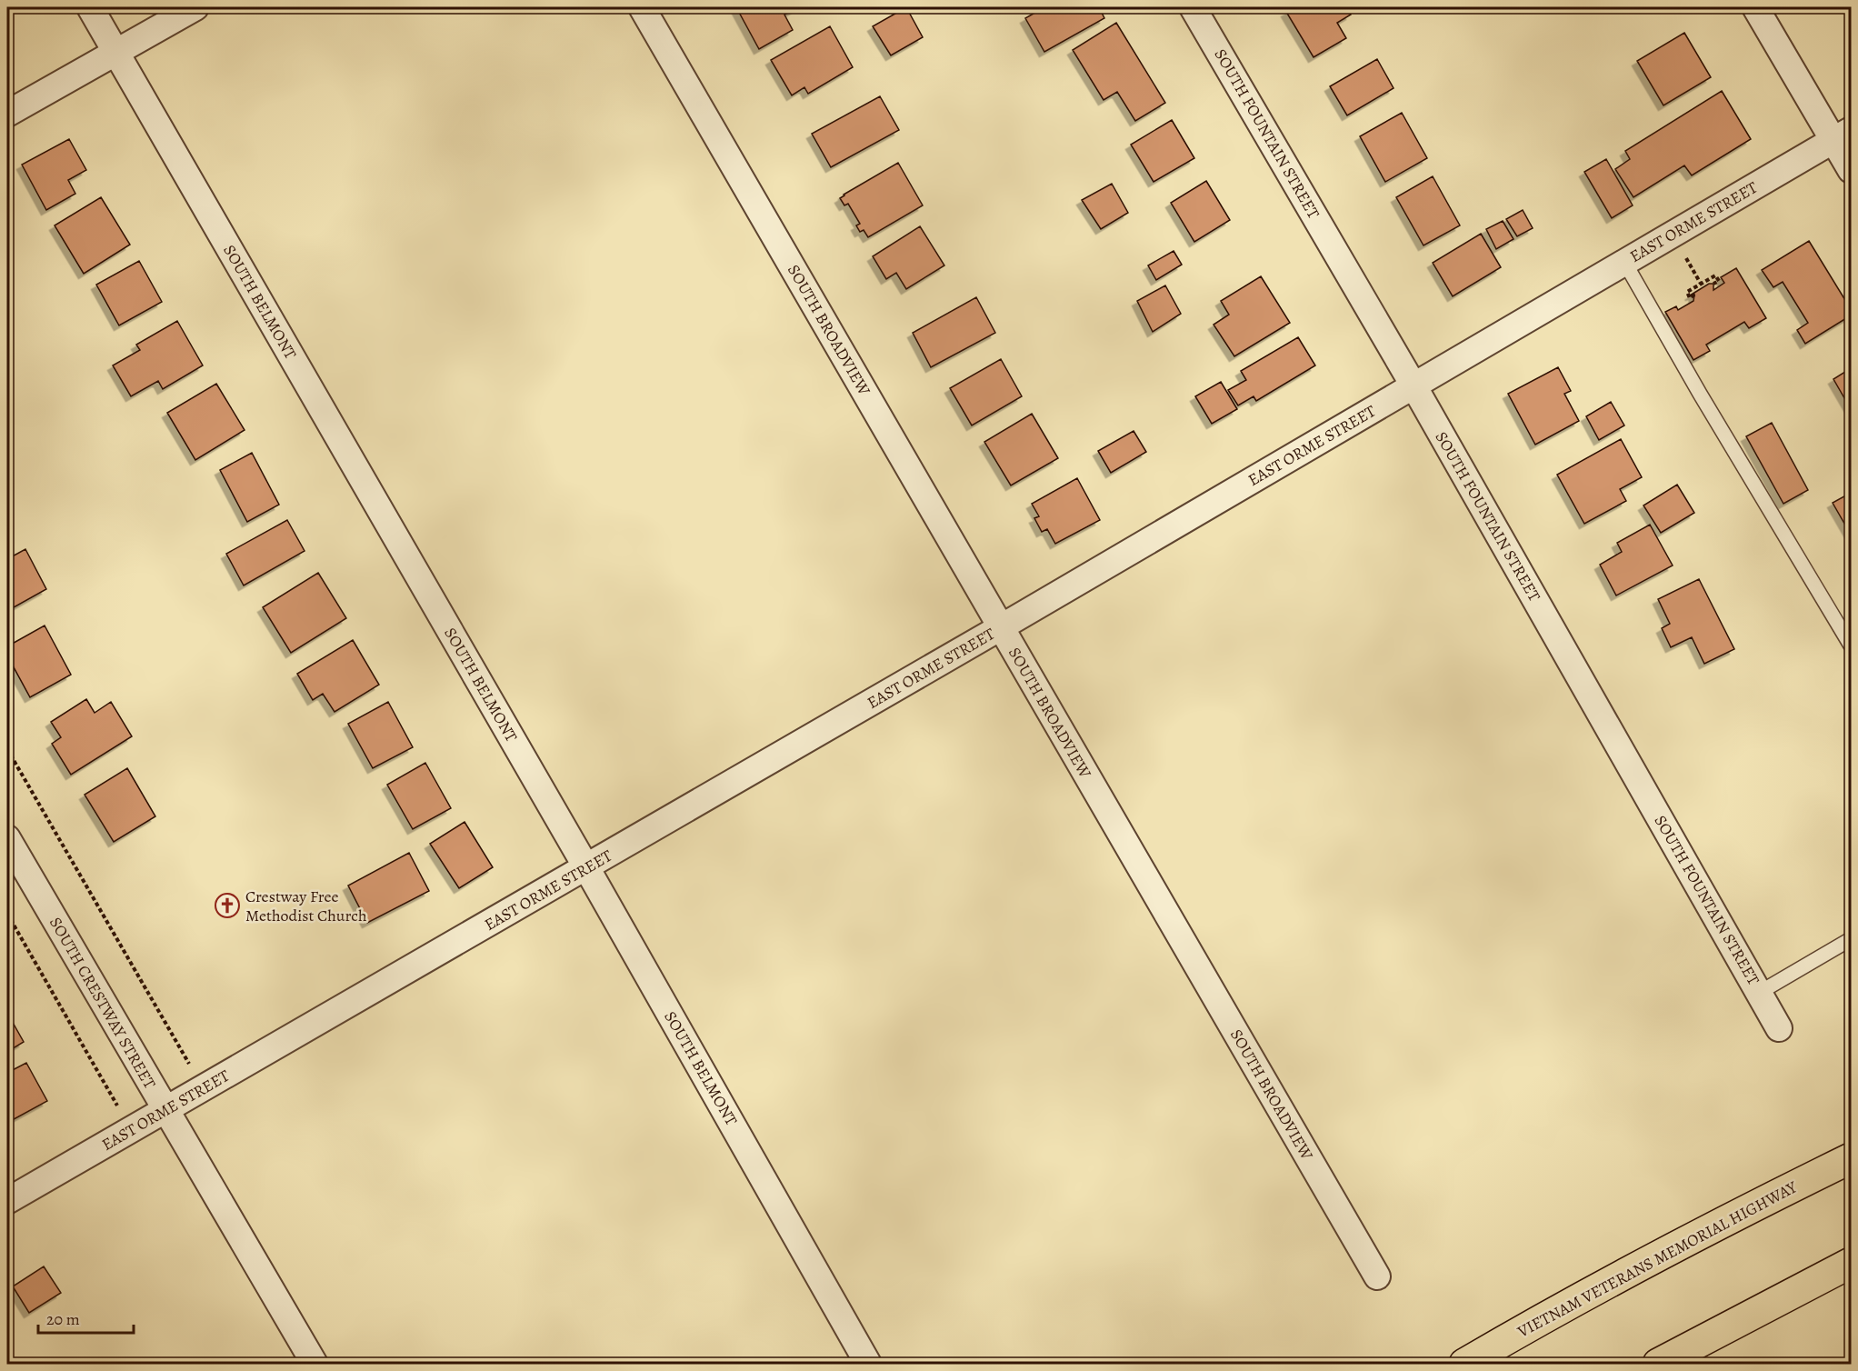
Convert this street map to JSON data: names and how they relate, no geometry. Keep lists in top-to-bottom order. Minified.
{"streets":{"highway":["VIETNAM VETERANS MEMORIAL HIGHWAY"],"street":["SOUTH FOUNTAIN STREET","EAST ORME STREET","SOUTH BELMONT","SOUTH BROADVIEW","SOUTH CRESTWAY STREET"]},"crossings":[["SOUTH FOUNTAIN STREET","EAST ORME STREET"],["EAST ORME STREET","SOUTH BELMONT"],["EAST ORME STREET","SOUTH BROADVIEW"],["EAST ORME STREET","SOUTH CRESTWAY STREET"]],"places":{"church":["Crestway Free Methodist Church"]},"scale_bar":"20 m"}
